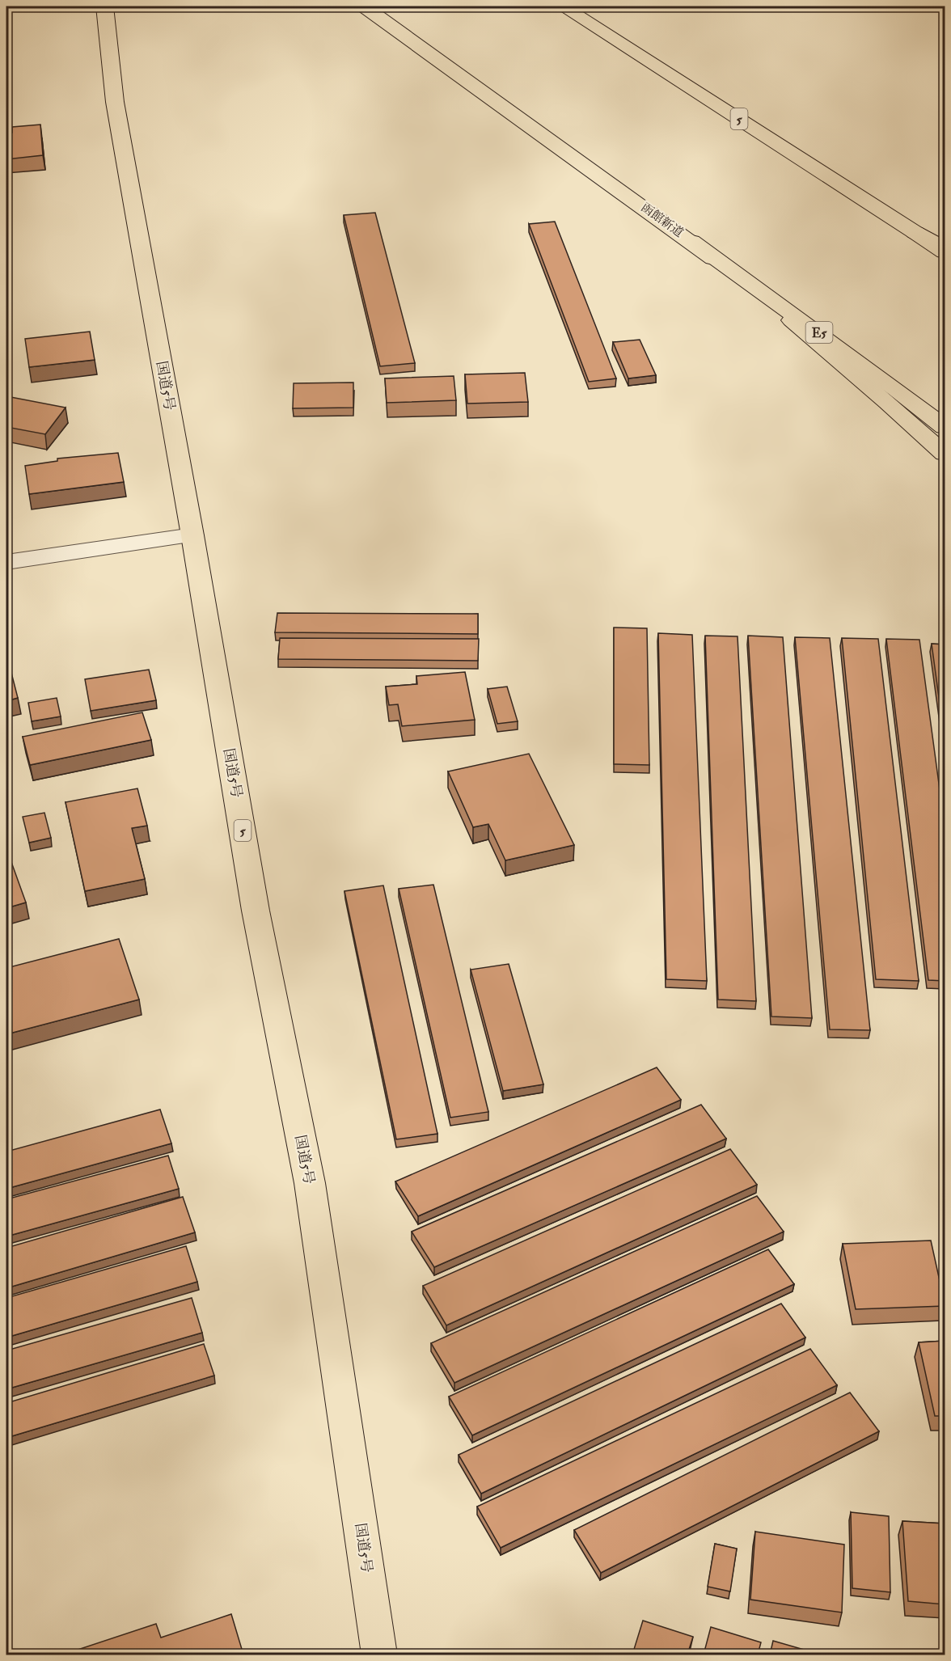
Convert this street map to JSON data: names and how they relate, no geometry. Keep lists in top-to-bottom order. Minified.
{"streets":{"highway":["5","函館新道","E5","国道5号"]},"crossings":[["函館新道","E5"]]}
